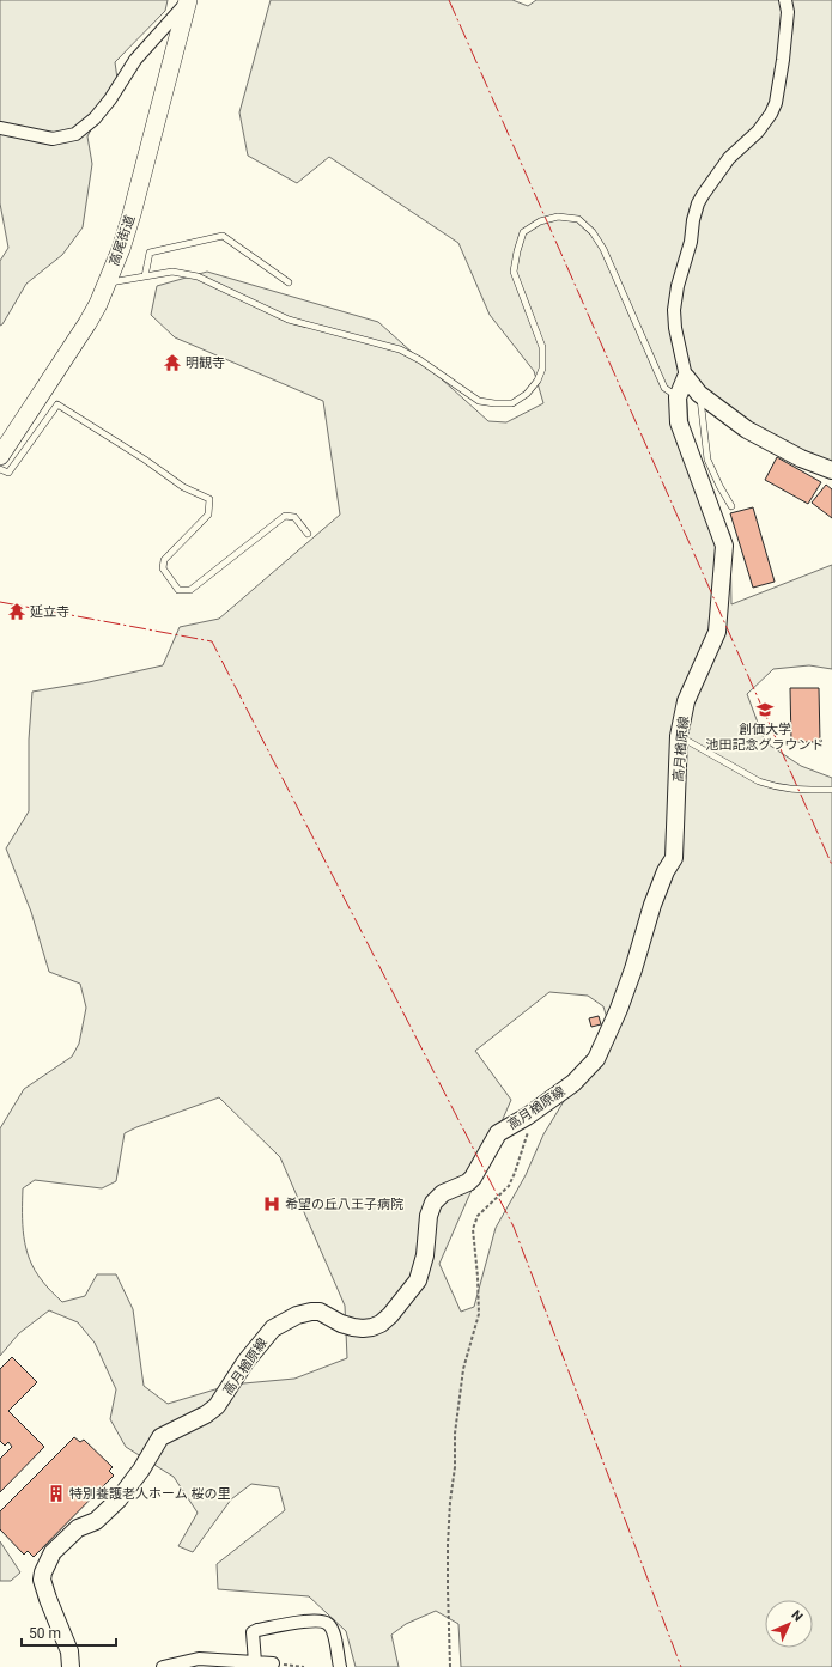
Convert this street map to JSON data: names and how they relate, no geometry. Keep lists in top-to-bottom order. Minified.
{"streets":{"main road":["高尾街道","高月楢原線"]},"places":{"temple":["明観寺","延立寺"],"school or university":["創価大学 池田記念グラウンド"],"hospital":["希望の丘八王子病院"],"building":["特別養護老人ホーム 桜の里"]},"scale_bar":"50 m","north":"top right"}
